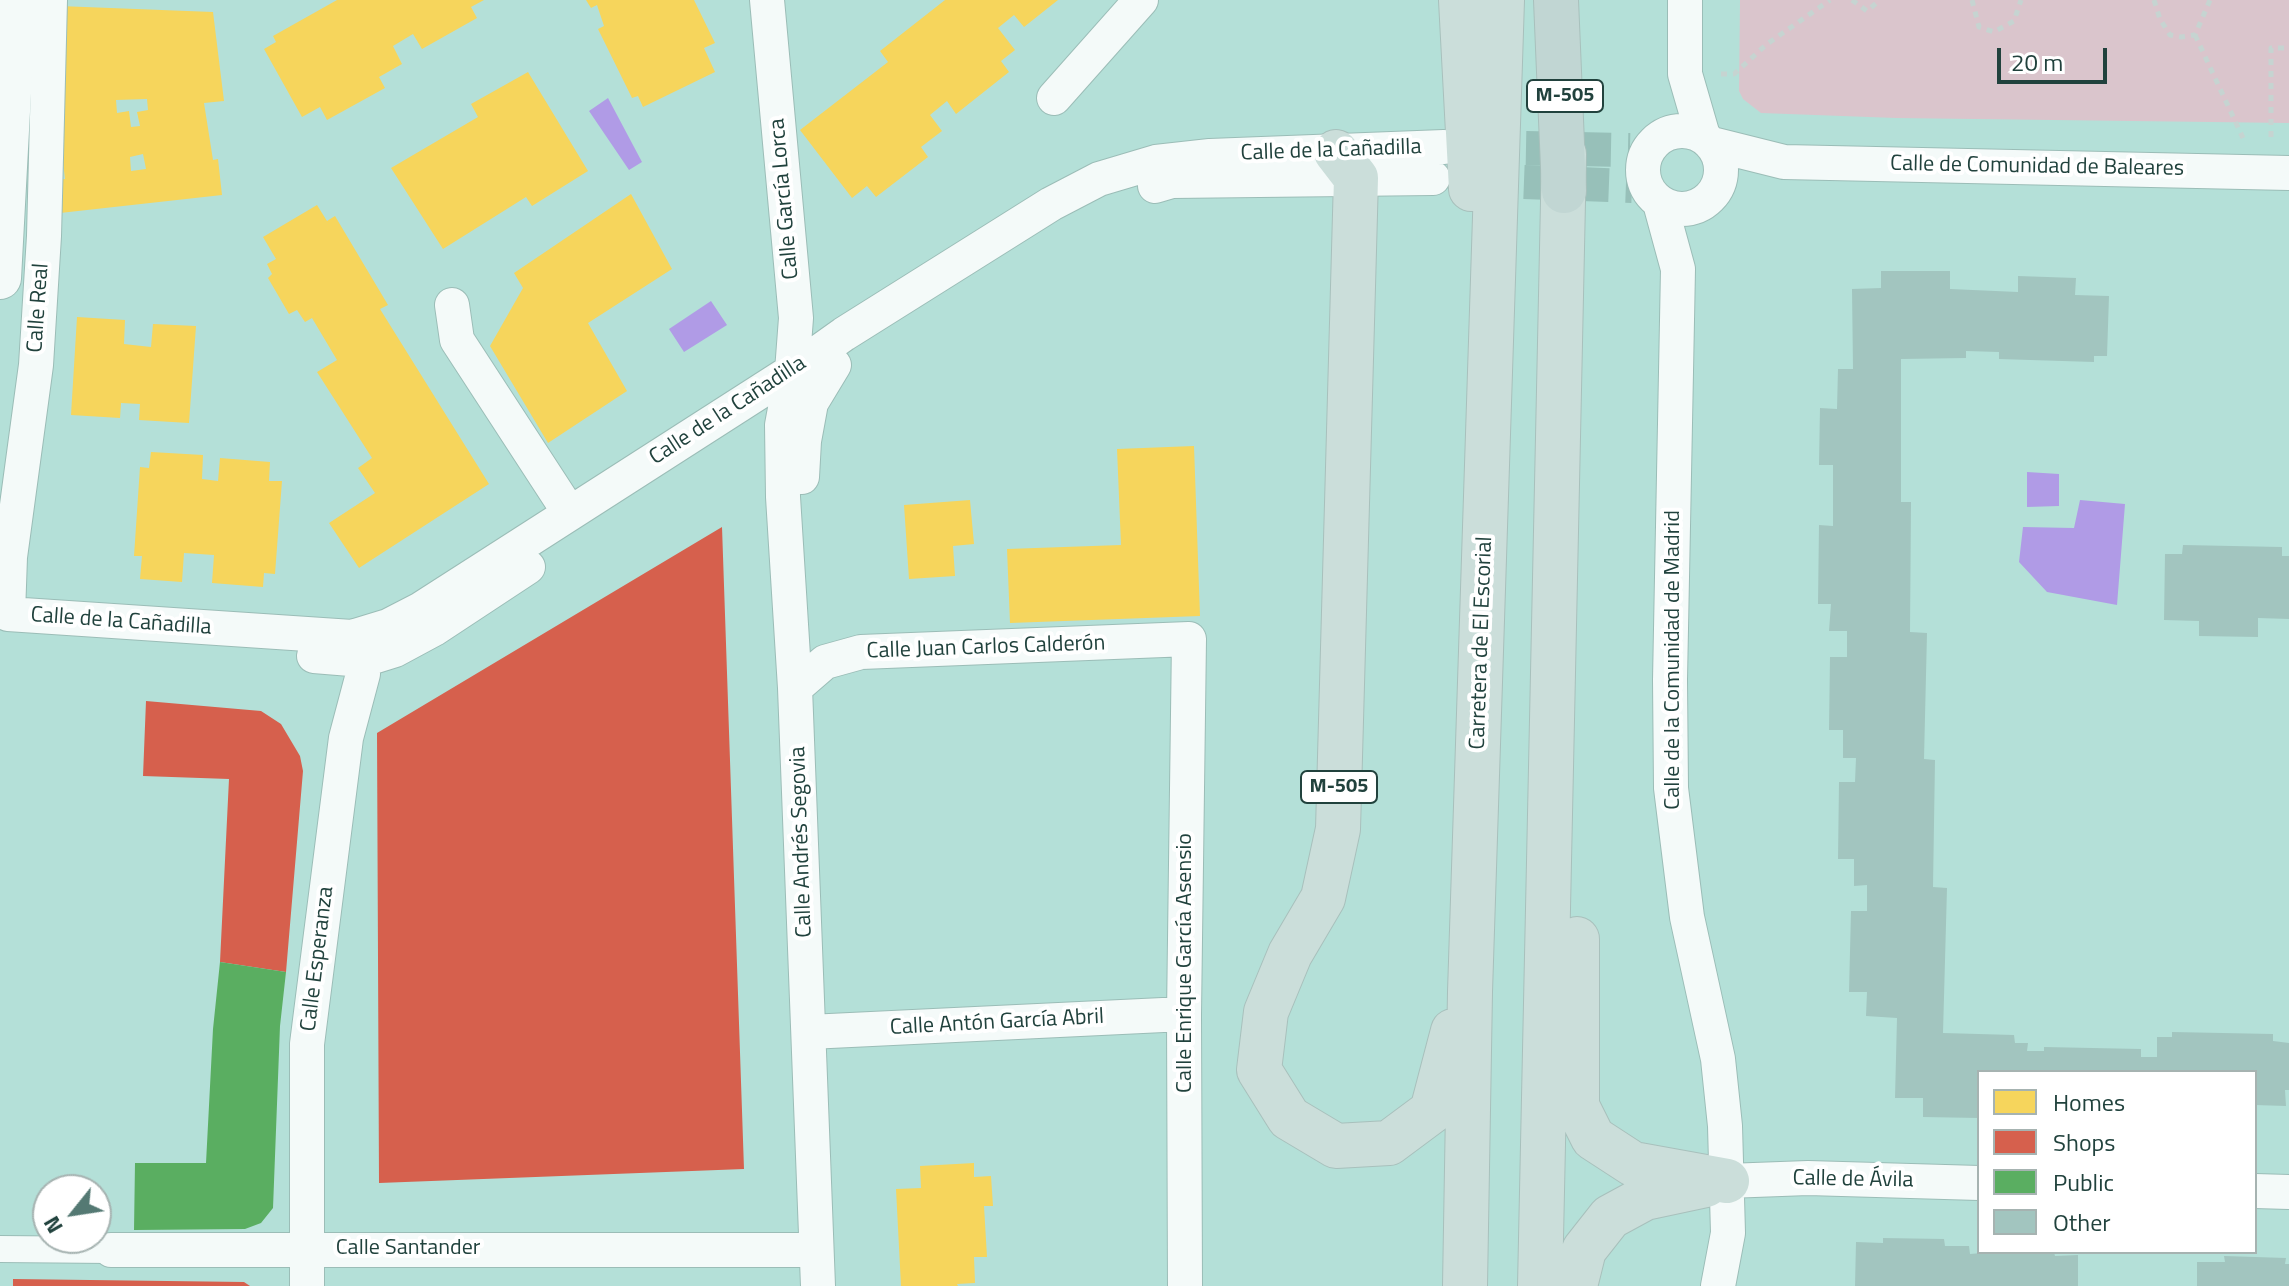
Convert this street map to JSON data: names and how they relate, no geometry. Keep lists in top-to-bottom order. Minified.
{"streets":{"highway":["M-505","Carretera de El Escorial"],"street":["Calle de la Cañadilla","Calle de Comunidad de Baleares","Calle García Lorca","Calle Real","Calle Juan Carlos Calderón","Calle de la Comunidad de Madrid","Calle Andrés Segovia","Calle Esperanza","Calle Enrique García Asensio","Calle Antón García Abril","Calle de Ávila","Calle Santander"]},"crossings":[["M-505","Calle de la Cañadilla"],["M-505","Carretera de El Escorial"],["M-505","Calle de la Comunidad de Madrid"],["M-505","Calle de Ávila"],["Calle de la Cañadilla","Calle García Lorca"],["Calle de la Cañadilla","Calle Real"],["Calle de la Cañadilla","Calle Andrés Segovia"],["Calle de la Cañadilla","Calle Esperanza"],["Calle de Comunidad de Baleares","Calle de la Comunidad de Madrid"],["Calle García Lorca","Calle Andrés Segovia"],["Calle Juan Carlos Calderón","Calle Andrés Segovia"],["Calle Juan Carlos Calderón","Calle Enrique García Asensio"],["Calle de la Comunidad de Madrid","Calle de Ávila"],["Calle Andrés Segovia","Calle Antón García Abril"],["Calle Andrés Segovia","Calle Santander"],["Calle Esperanza","Calle Santander"],["Calle Enrique García Asensio","Calle Antón García Abril"]],"legend":["Homes","Shops","Public","Other"],"scale_bar":"20 m","north":"bottom left"}
